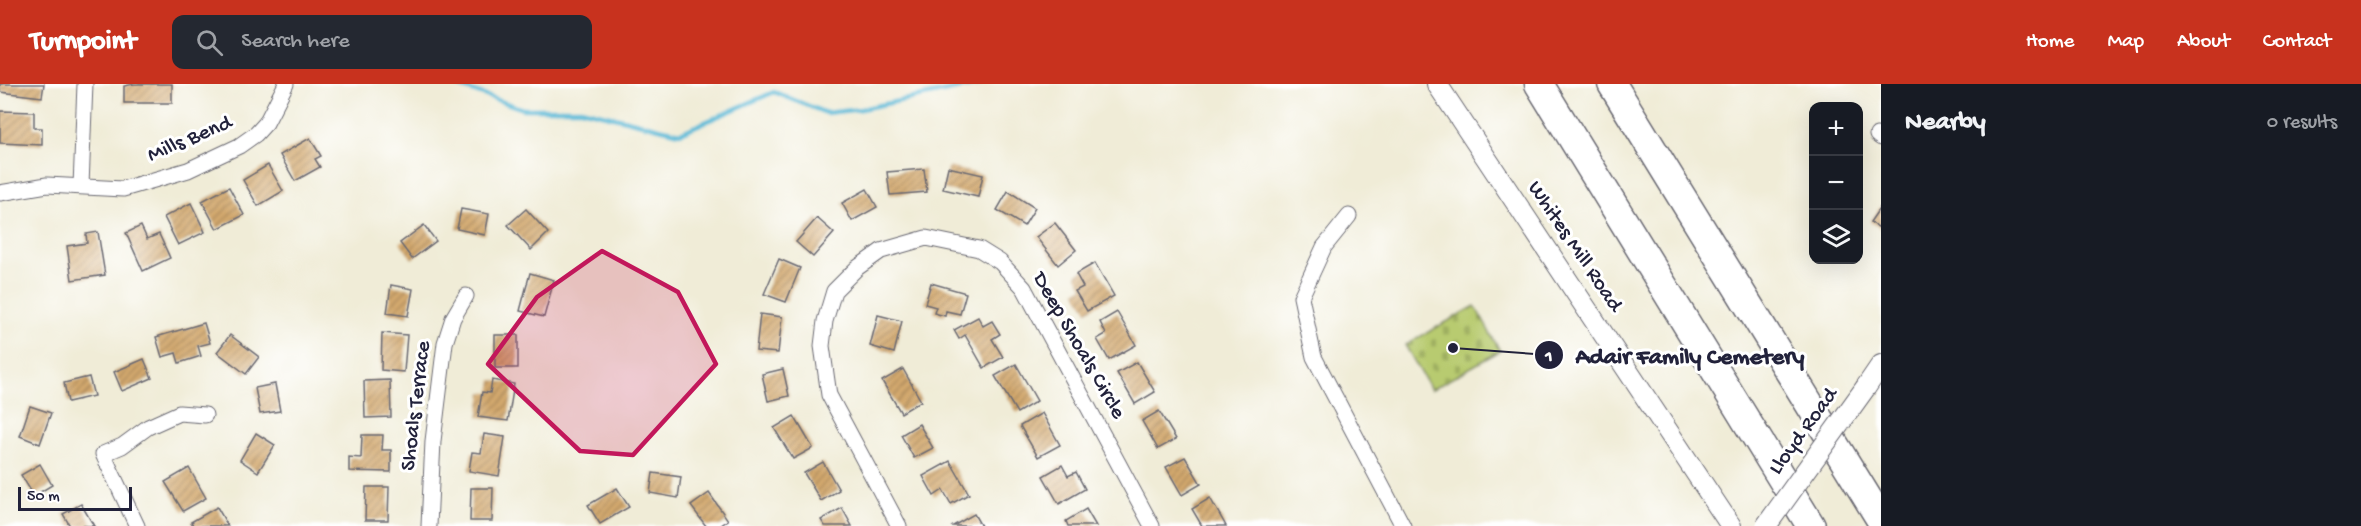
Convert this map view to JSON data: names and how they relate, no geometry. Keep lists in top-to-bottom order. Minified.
{"streets":{"street":["Mills Bend","Whites Mill Road","Deep Shoals Circle","Shoals Terrace","Lloyd Road"]},"places":["Adair Family Cemetery"],"scale_bar":"50 m","page":{"header":"Turnpoint","search":"Search here","nav":["Home","Map","About","Contact"],"heading":["Nearby","0 results"],"map_buttons":["+","−"],"scale":"50 m"}}
